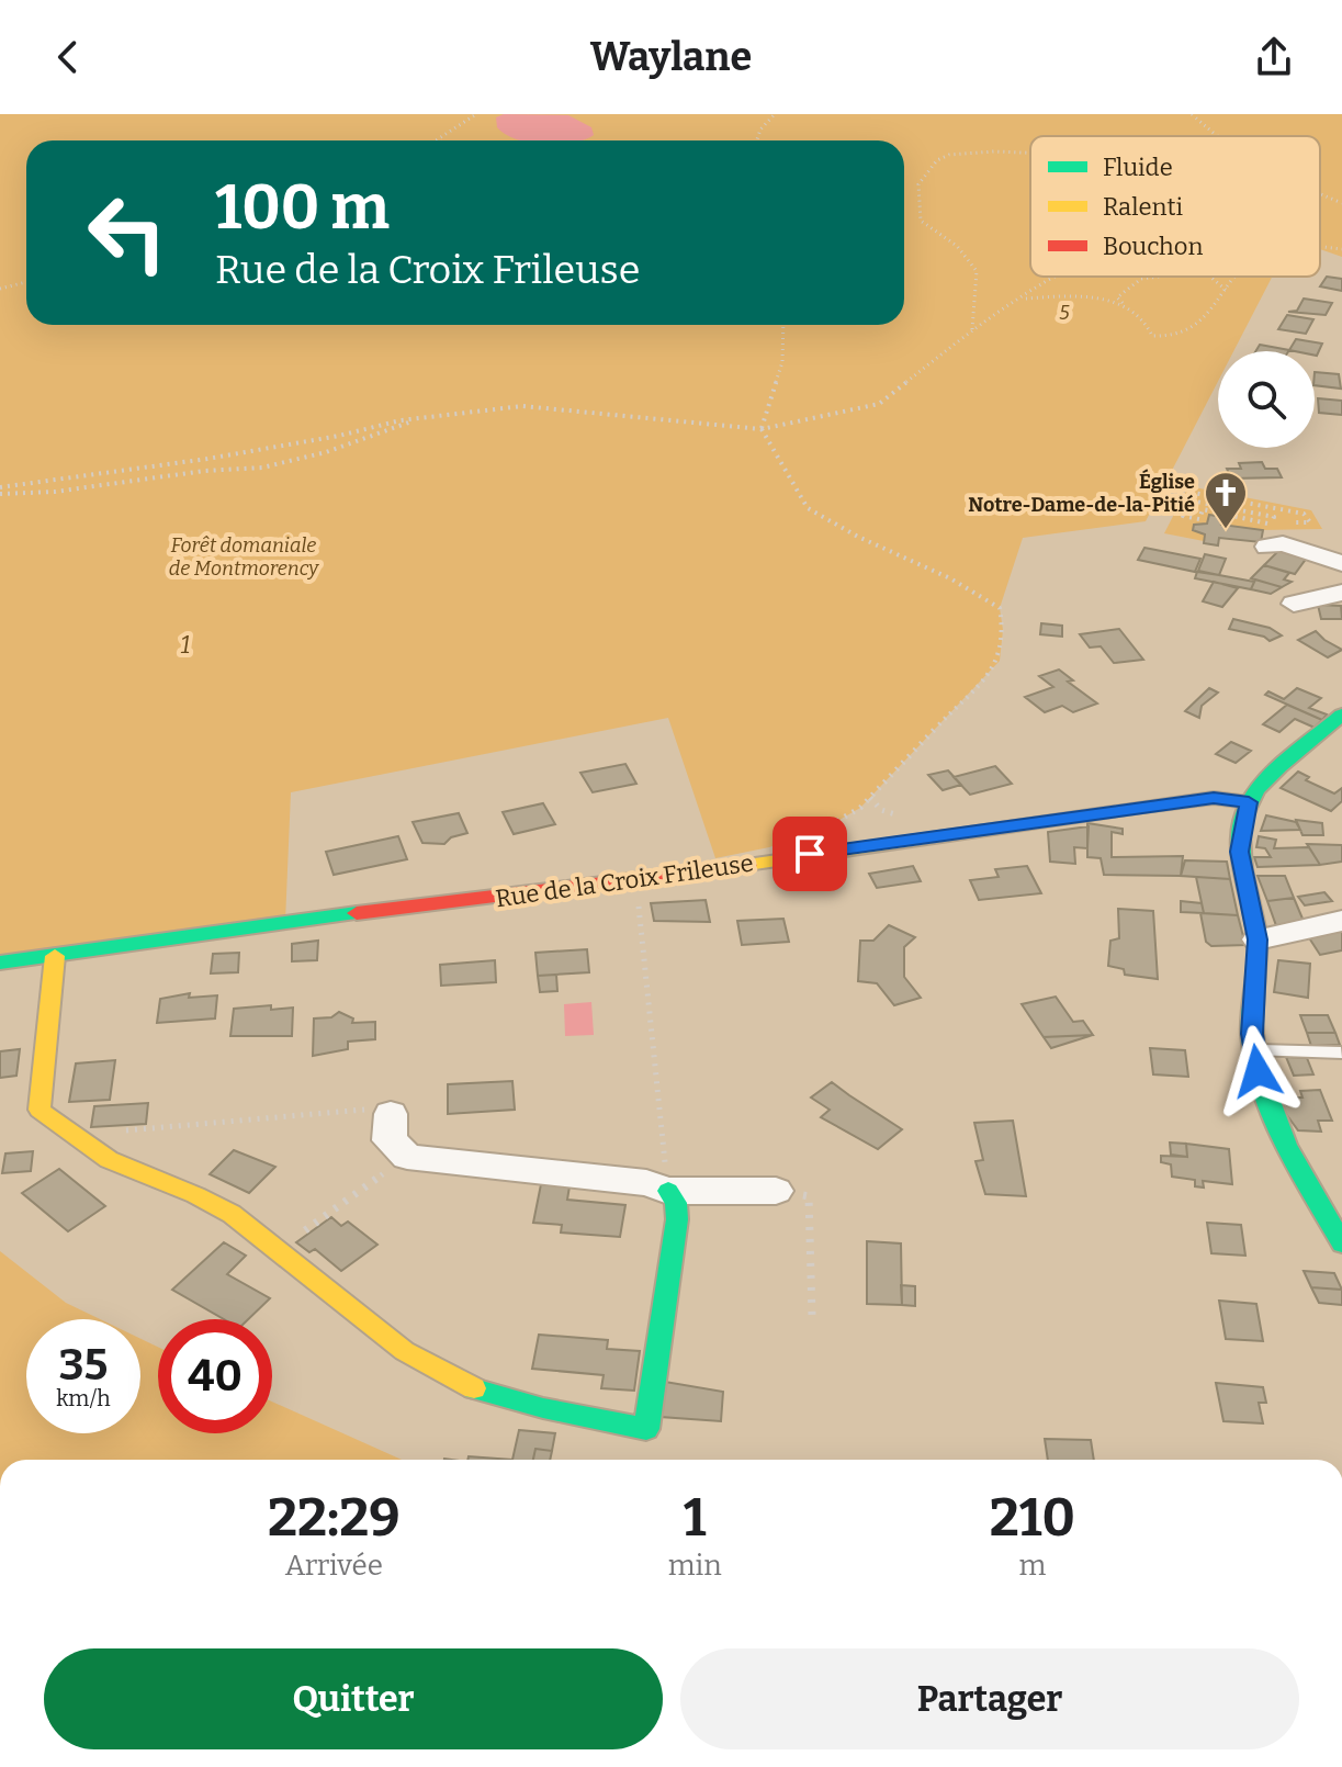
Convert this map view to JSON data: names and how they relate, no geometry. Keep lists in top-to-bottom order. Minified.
{"streets":{"street":["Rue de la Croix Frileuse"]},"parks":["5","Forêt domaniale de Montmorency","1"],"places":{"church":["Église Notre-Dame-de-la-Pitié"]},"legend":["Fluide","Ralenti","Bouchon"],"page":{"header":"Waylane","turn":["100 m","Rue de la Croix Frileuse"],"speed":"35 km/h","limit":"40","eta":["22:29","Arrivée","1","min","210","m"],"buttons":["Quitter","Partager"]}}
